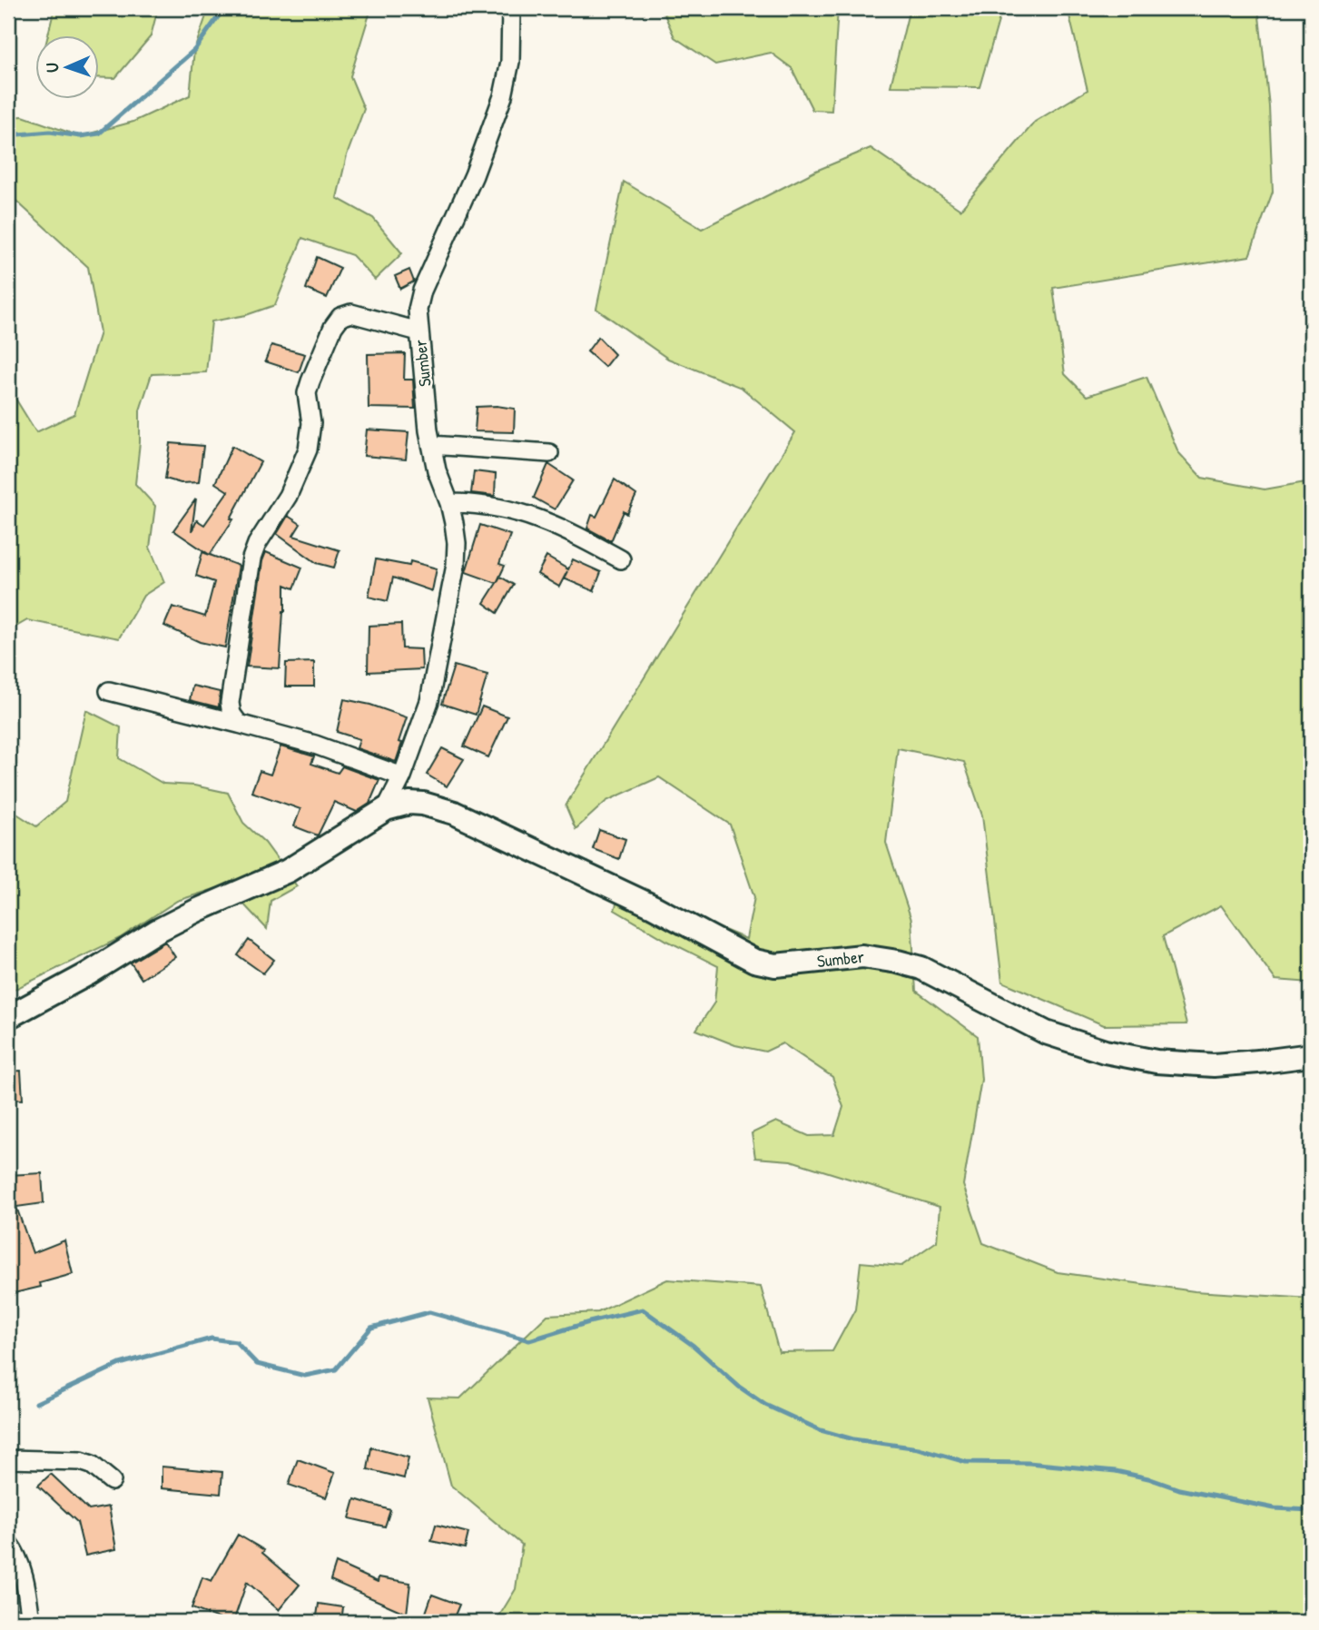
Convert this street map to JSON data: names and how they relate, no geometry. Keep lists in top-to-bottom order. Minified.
{"streets":{"street":["Sumber"]},"north":"left"}
